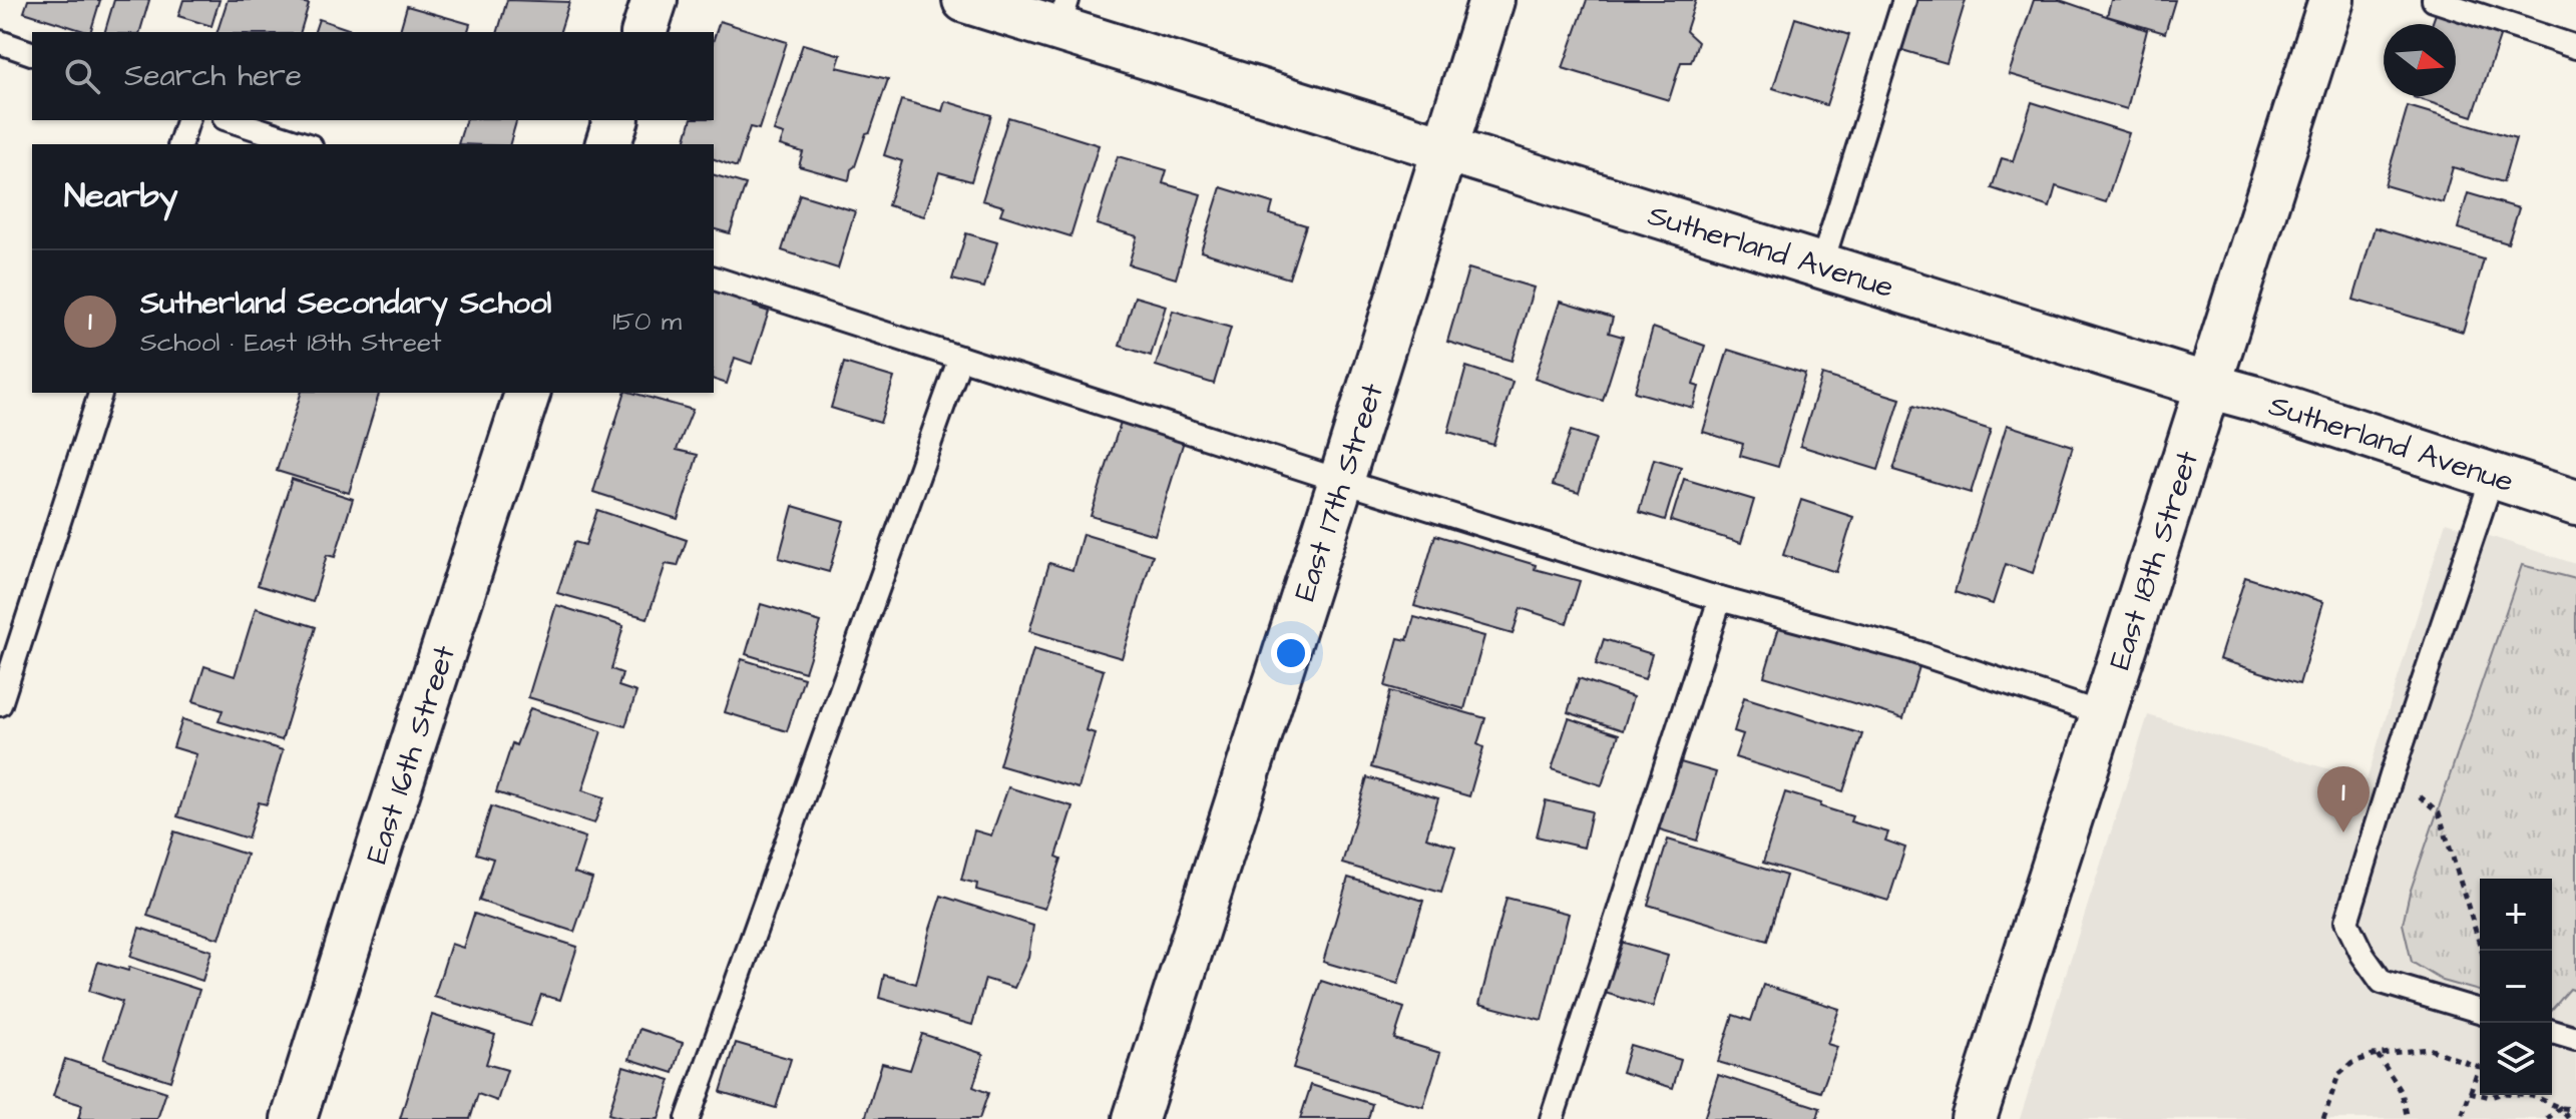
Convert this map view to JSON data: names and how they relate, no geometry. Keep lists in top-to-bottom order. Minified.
{"streets":{"street":["Sutherland Avenue","East 17th Street","East 18th Street","East 16th Street"]},"crossings":[["Sutherland Avenue","East 17th Street"],["Sutherland Avenue","East 18th Street"]],"north":"right","page":{"search":"Search here","heading":"Nearby","list":[{"mark":"1","name":"Sutherland Secondary School","note":"School · East 18th Street","value":"150 m"}],"pins":"1","map_buttons":["+","−"]}}
